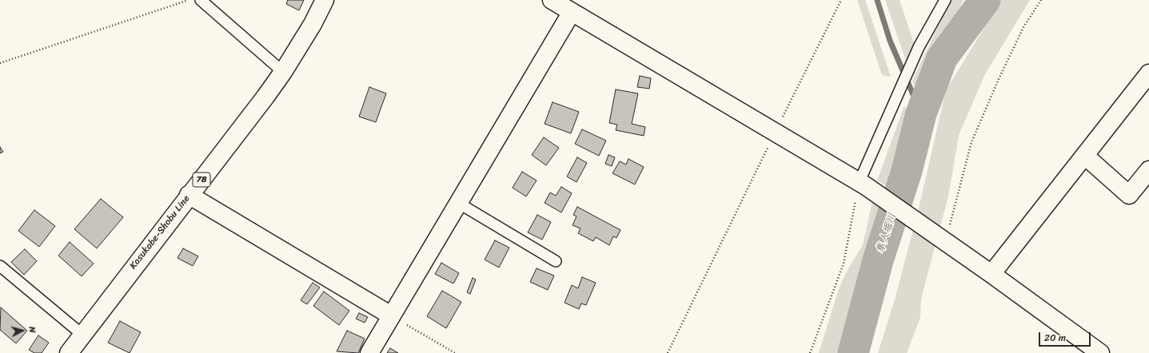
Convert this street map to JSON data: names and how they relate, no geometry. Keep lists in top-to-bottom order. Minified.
{"streets":{"street":["78","Kasukabe-Shobu Line"]},"water":["隼人堀川"],"scale_bar":"20 m","north":"right"}
